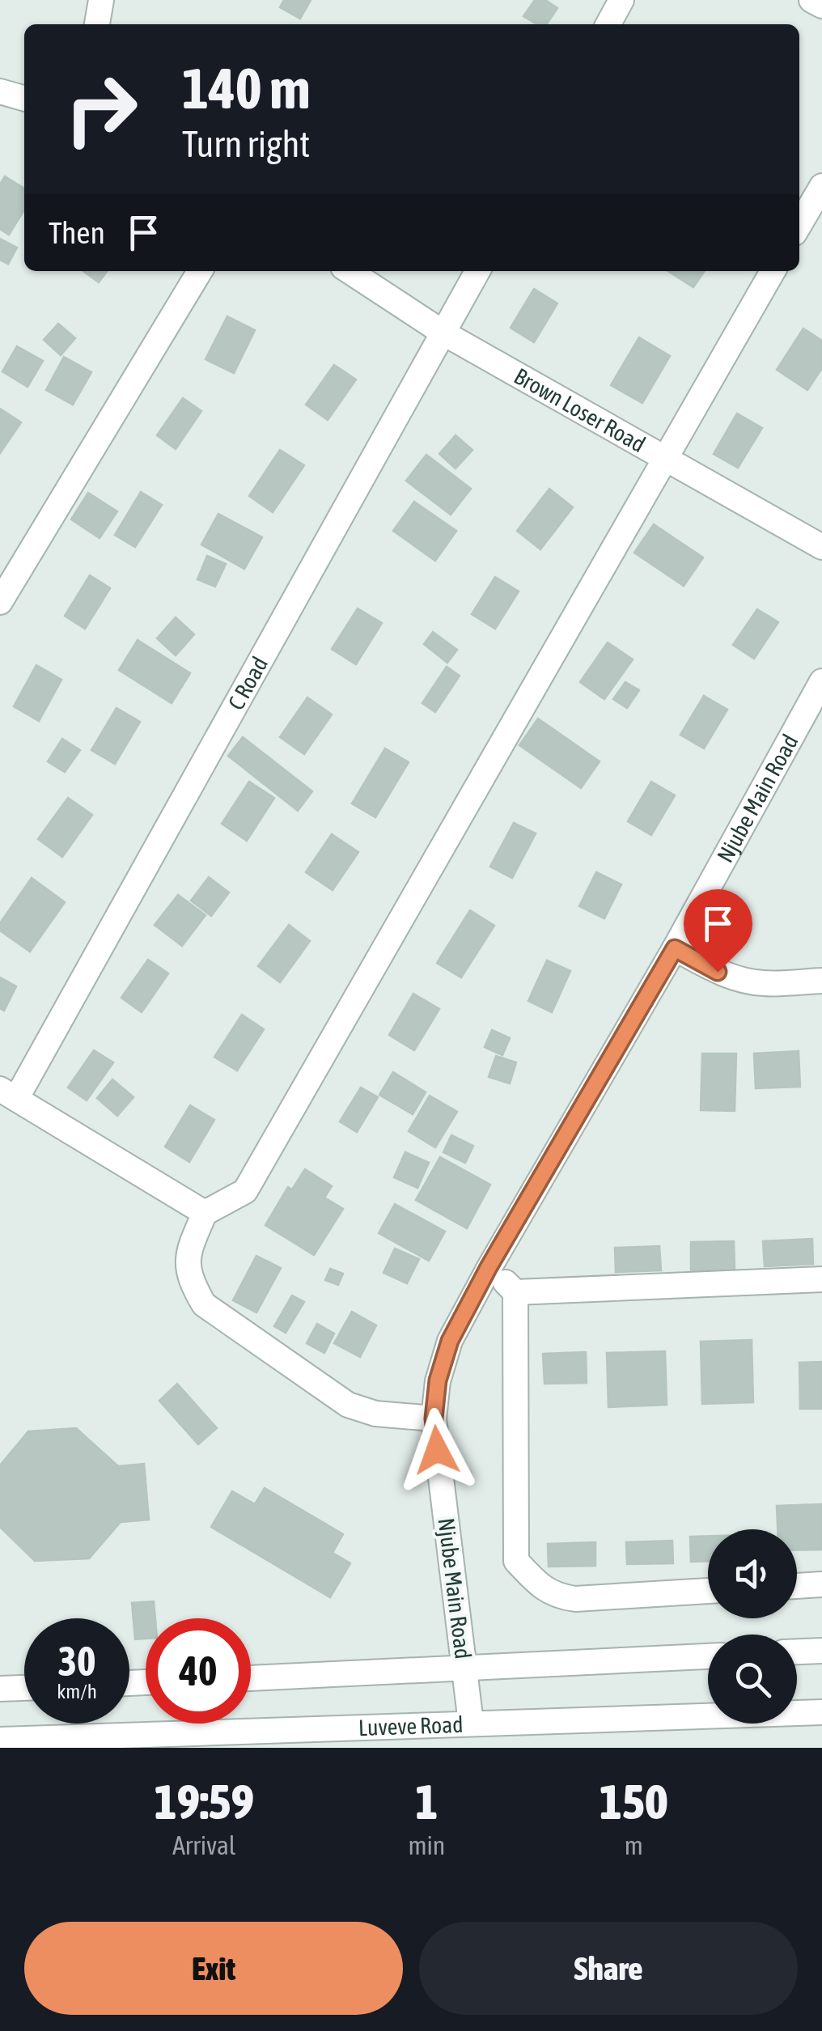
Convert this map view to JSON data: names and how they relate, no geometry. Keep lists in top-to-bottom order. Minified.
{"streets":{"street":["Brown Loser Road","C Road","Njube Main Road","Luveve Road"]},"crossings":[["Brown Loser Road","C Road"],["Njube Main Road","Luveve Road"]],"page":{"turn":["140 m","Turn right"],"then":"Then","speed":"30 km/h","limit":"40","eta":["19:59","Arrival","1","min","150","m"],"buttons":["Exit","Share"]}}
